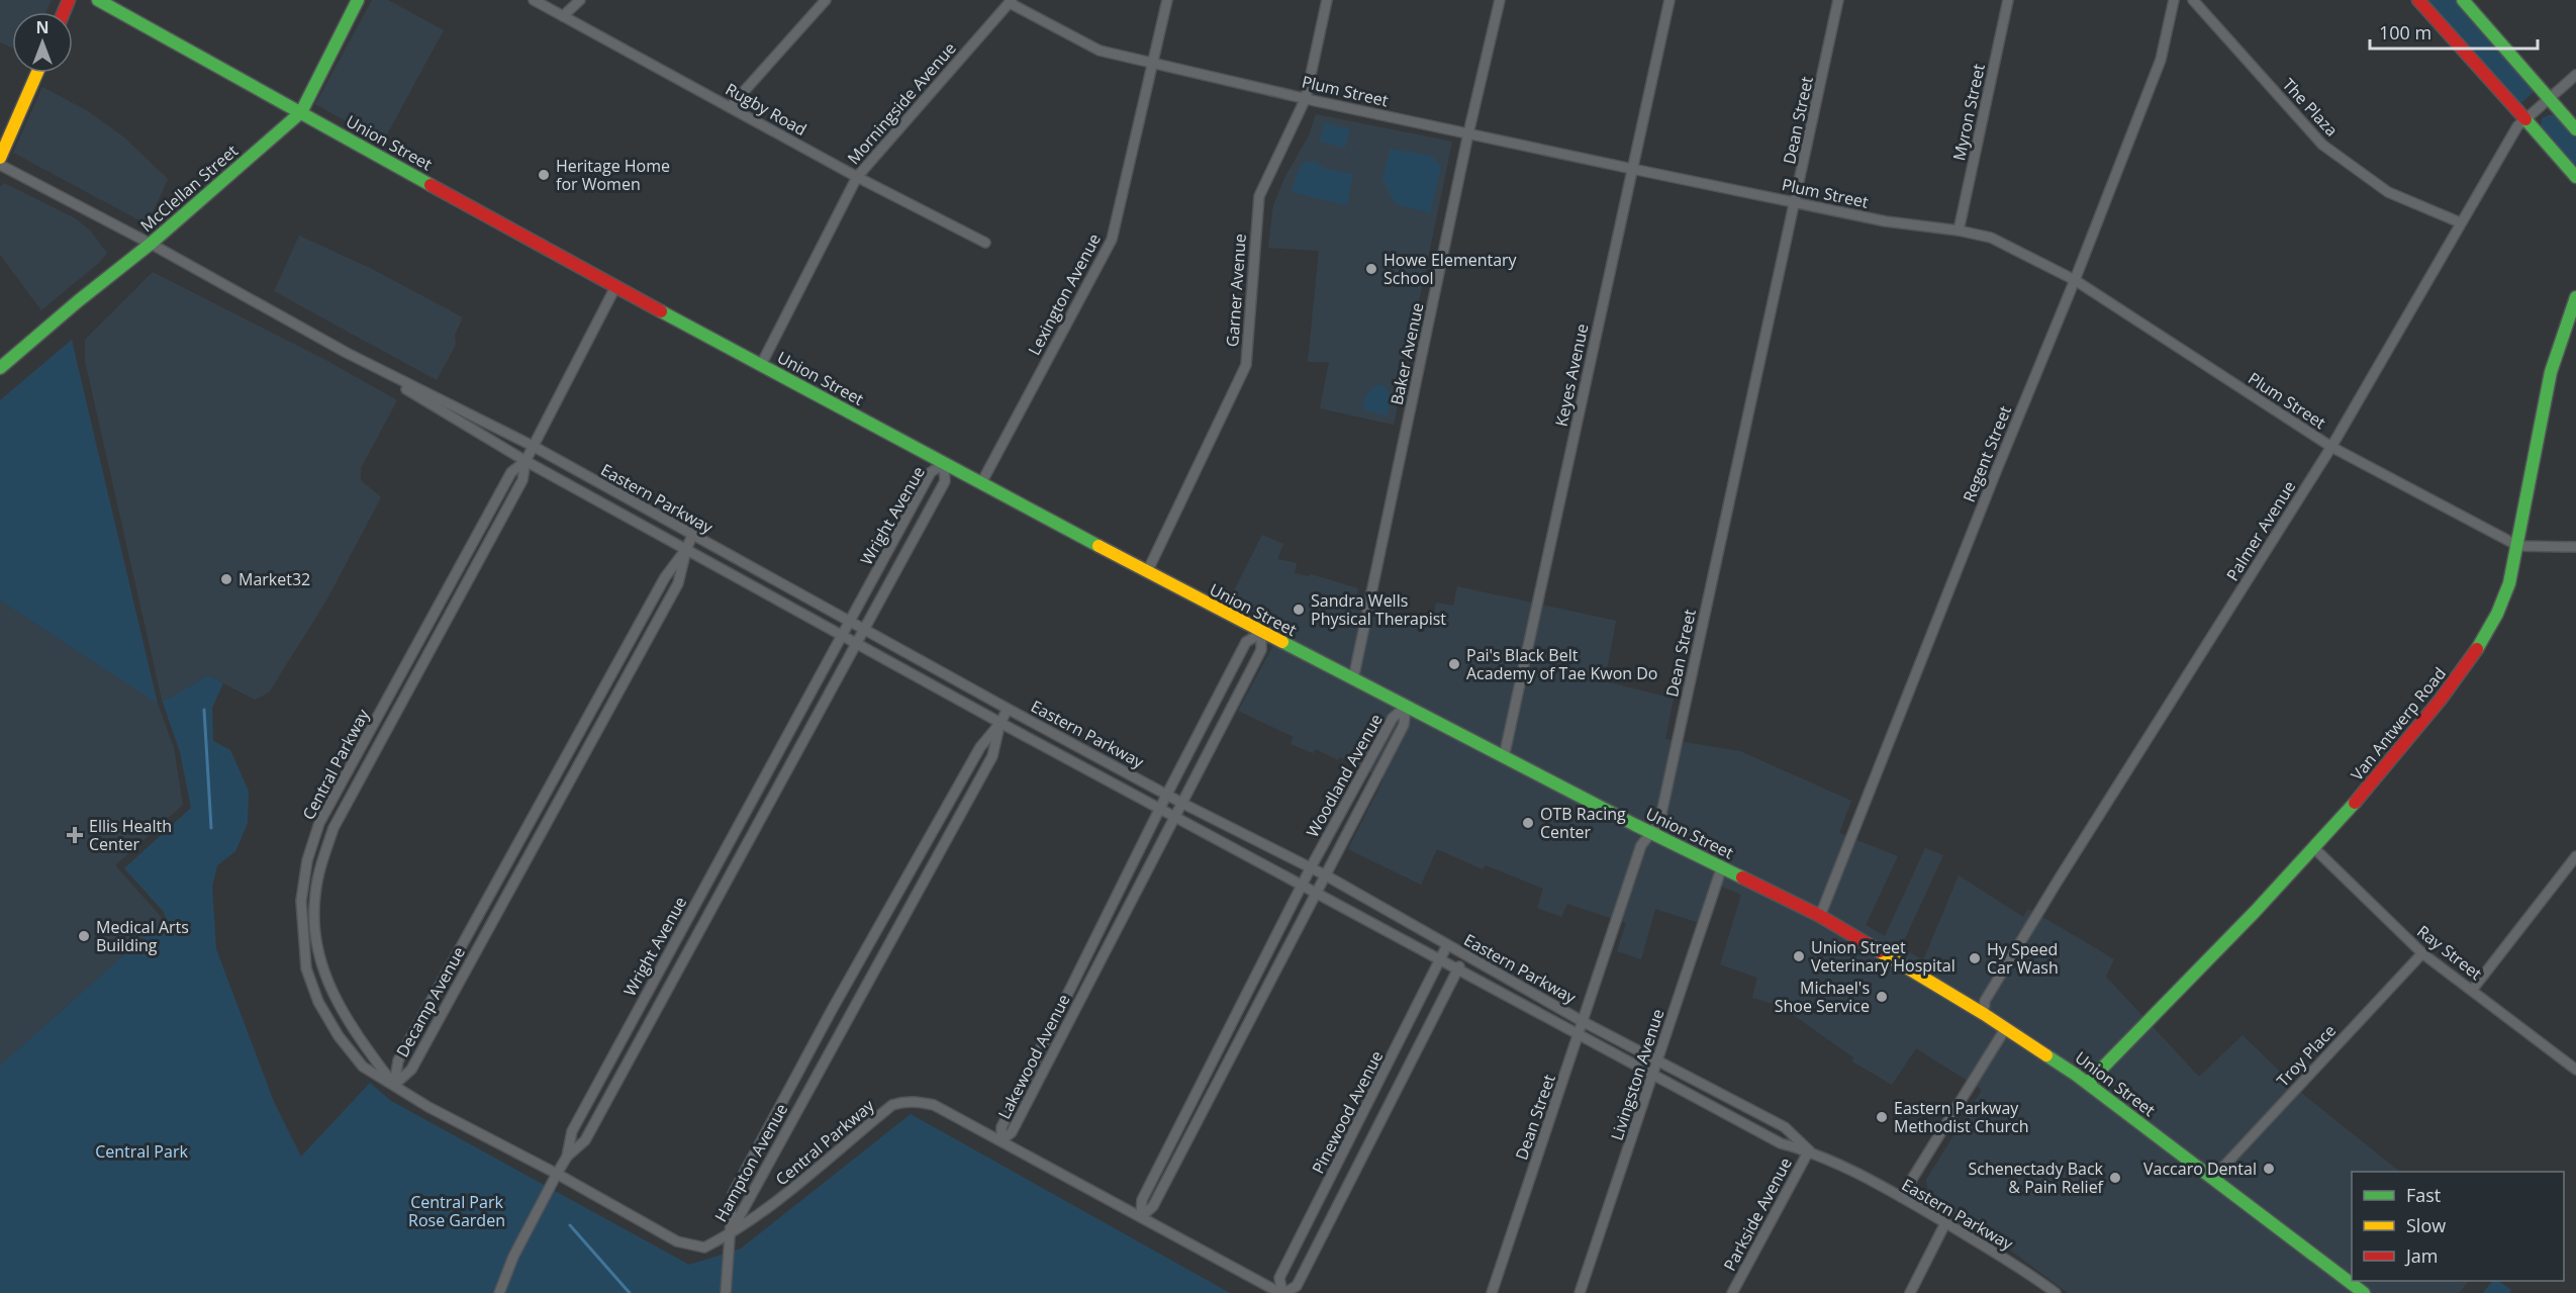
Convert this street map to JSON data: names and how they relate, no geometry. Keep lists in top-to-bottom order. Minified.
{"streets":{"main road":["Union Street","McClellan Street","Van Antwerp Road"],"street":["Plum Street","Morningside Avenue","The Plaza","Rugby Road","Myron Street","Dean Street","Garner Avenue","Lexington Avenue","Baker Avenue","Keyes Avenue","Regent Street","Eastern Parkway","Wright Avenue","Palmer Avenue","Central Parkway","Woodland Avenue","Ray Street","Decamp Avenue","Troy Place","Lakewood Avenue","Livingston Avenue","Pinewood Avenue","Hampton Avenue","Parkside Avenue"]},"crossings":[["Plum Street","Morningside Avenue"],["Plum Street","Myron Street"],["Plum Street","Dean Street"],["Plum Street","Garner Avenue"],["Plum Street","Lexington Avenue"],["Plum Street","Baker Avenue"],["Plum Street","Keyes Avenue"],["Plum Street","Regent Street"],["Plum Street","Palmer Avenue"],["Plum Street","Van Antwerp Road"],["Morningside Avenue","Rugby Road"],["Morningside Avenue","Union Street"],["The Plaza","Palmer Avenue"],["Dean Street","Union Street"],["Dean Street","Eastern Parkway"],["Union Street","McClellan Street"],["Union Street","Garner Avenue"],["Union Street","Lexington Avenue"],["Union Street","Baker Avenue"],["Union Street","Keyes Avenue"],["Union Street","Regent Street"],["Union Street","Wright Avenue"],["Union Street","Palmer Avenue"],["Union Street","Van Antwerp Road"],["Union Street","Central Parkway"],["Union Street","Woodland Avenue"],["Union Street","Troy Place"],["Union Street","Lakewood Avenue"],["Union Street","Livingston Avenue"],["McClellan Street","Eastern Parkway"],["Eastern Parkway","Wright Avenue"],["Eastern Parkway","Central Parkway"],["Eastern Parkway","Woodland Avenue"],["Eastern Parkway","Decamp Avenue"],["Eastern Parkway","Lakewood Avenue"],["Eastern Parkway","Livingston Avenue"],["Eastern Parkway","Pinewood Avenue"],["Eastern Parkway","Hampton Avenue"],["Eastern Parkway","Parkside Avenue"],["Wright Avenue","Central Parkway"],["Van Antwerp Road","Ray Street"],["Central Parkway","Woodland Avenue"],["Central Parkway","Decamp Avenue"],["Central Parkway","Lakewood Avenue"],["Central Parkway","Pinewood Avenue"],["Central Parkway","Hampton Avenue"],["Ray Street","Troy Place"]],"parks":["Central Park","Central Park Rose Garden"],"places":{"other":["Heritage Home for Women","Howe Elementary School","Market32","Sandra Wells Physical Therapist","Pai's Black Belt Academy of Tae Kwon Do","OTB Racing Center","Medical Arts Building","Union Street Veterinary Hospital","Hy Speed Car Wash","Michael's Shoe Service","Eastern Parkway Methodist Church","Vaccaro Dental","Schenectady Back & Pain Relief"],"health":["Ellis Health Center"]},"legend":["Fast","Slow","Jam"],"scale_bar":"100 m","north":"top"}
